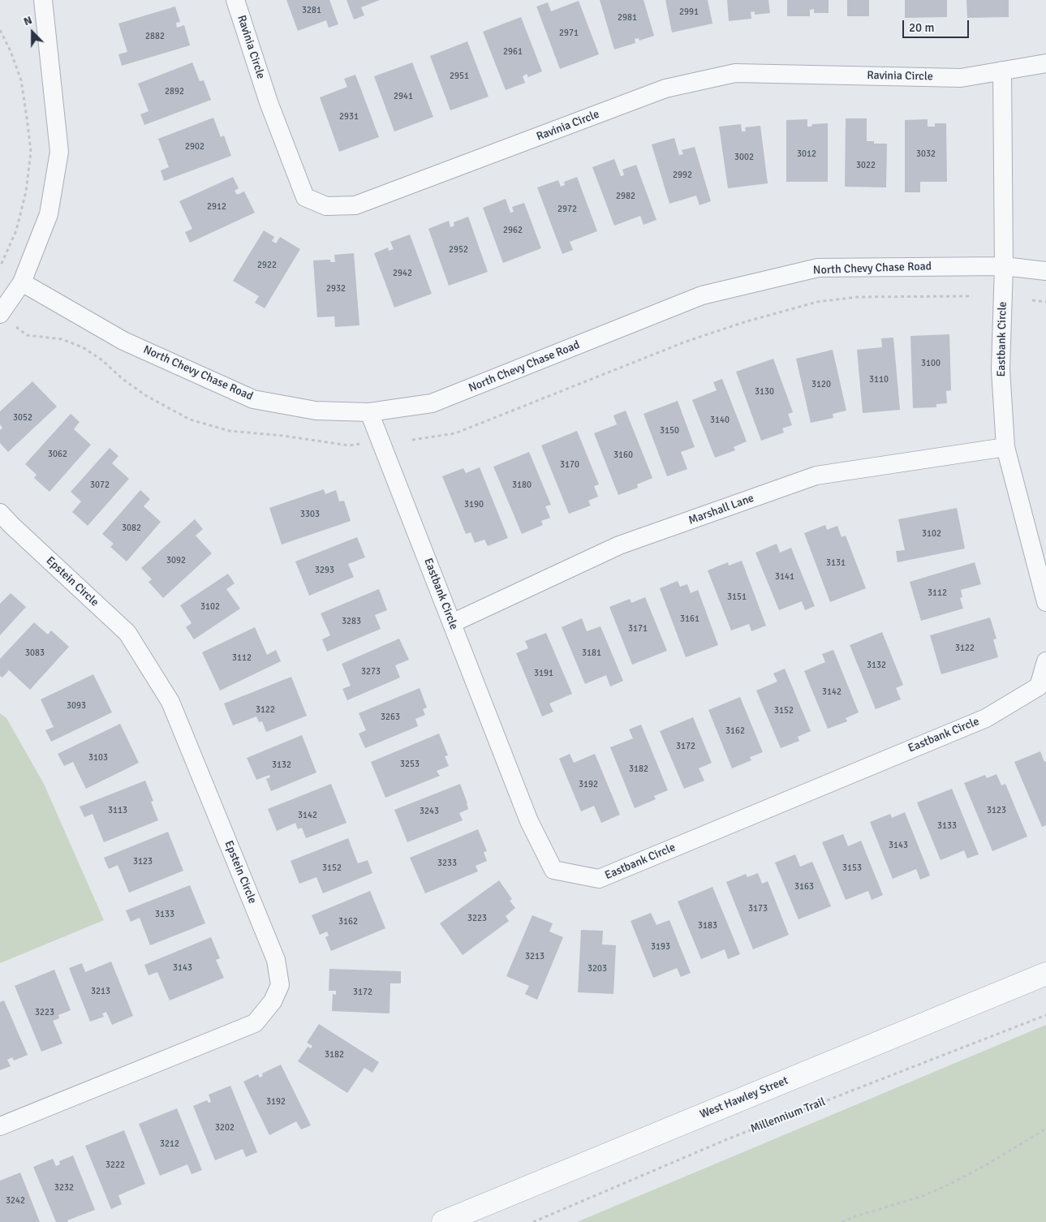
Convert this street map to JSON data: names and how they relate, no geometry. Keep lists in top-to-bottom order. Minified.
{"streets":{"street":["Ravinia Circle","North Chevy Chase Road","Eastbank Circle","Marshall Lane","Epstein Circle","West Hawley Street"],"path":["Millennium Trail"]},"crossings":[["Ravinia Circle","Eastbank Circle"],["North Chevy Chase Road","Eastbank Circle"],["Eastbank Circle","Marshall Lane"]],"house_numbers":["3281","2991","2981","2971","2882","2961","2951","2892","2941","2931","2902","3012","3032","3002","3022","2992","2982","2912","2972","2962","2952","2922","2942","2932","3100","3110","3120","3130","3052","3140","3150","3062","3160","3170","3072","3180","3190","3303","3082","3102","3092","3131","3293","3141","3112","3151","3102","3161","3283","3171","3122","3083","3181","3112","3132","3273","3191","3142","3093","3122","3152","3263","3162","3172","3103","3253","3132","3182","3192","3113","3123","3243","3142","3133","3143","3123","3233","3152","3153","3163","3173","3133","3223","3162","3183","3193","3213","3143","3203","3213","3172","3223","3182","3192","3202","3212","3222","3232","3242"],"scale_bar":"20 m","north":"top"}
